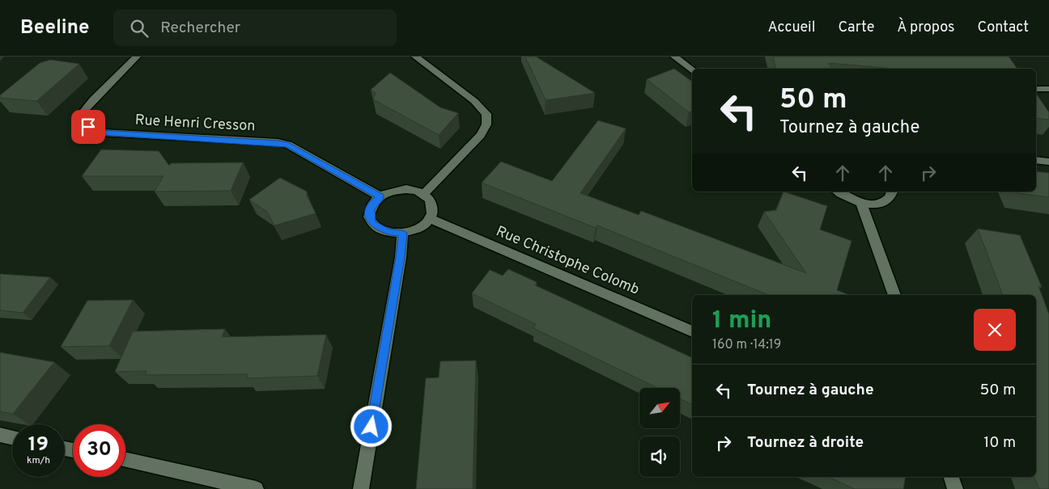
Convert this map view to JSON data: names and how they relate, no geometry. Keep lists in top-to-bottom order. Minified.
{"streets":{"street":["Rue Henri Cresson","Rue Christophe Colomb"]},"crossings":[["Rue Henri Cresson","Rue Christophe Colomb"]],"north":"top right","page":{"header":"Beeline","search":"Rechercher","nav":["Accueil","Carte","À propos","Contact"],"turn":["50 m","Tournez à gauche"],"heading":["1 min","160 m · 14:19"],"list":[{"name":"Tournez à gauche","value":"50 m"},{"name":"Tournez à droite","value":"10 m"}],"speed":"19 km/h","limit":"30"}}
